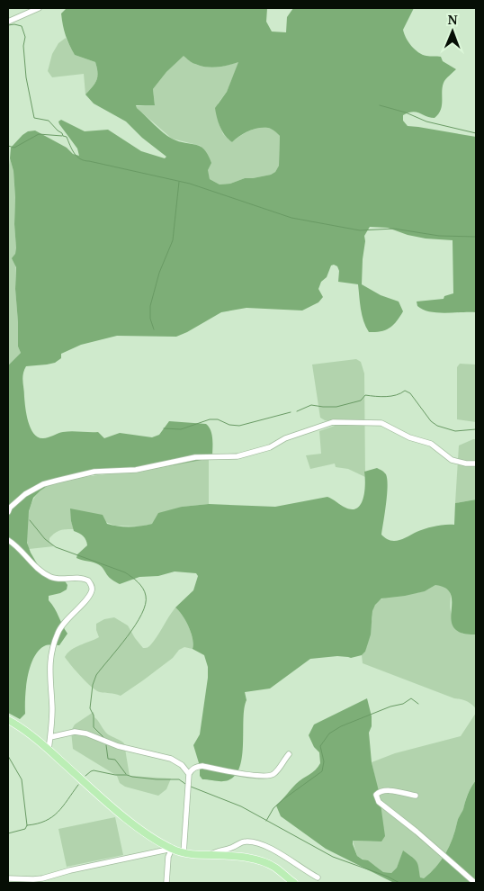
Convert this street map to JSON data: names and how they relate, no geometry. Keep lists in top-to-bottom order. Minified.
{"north":"top"}
